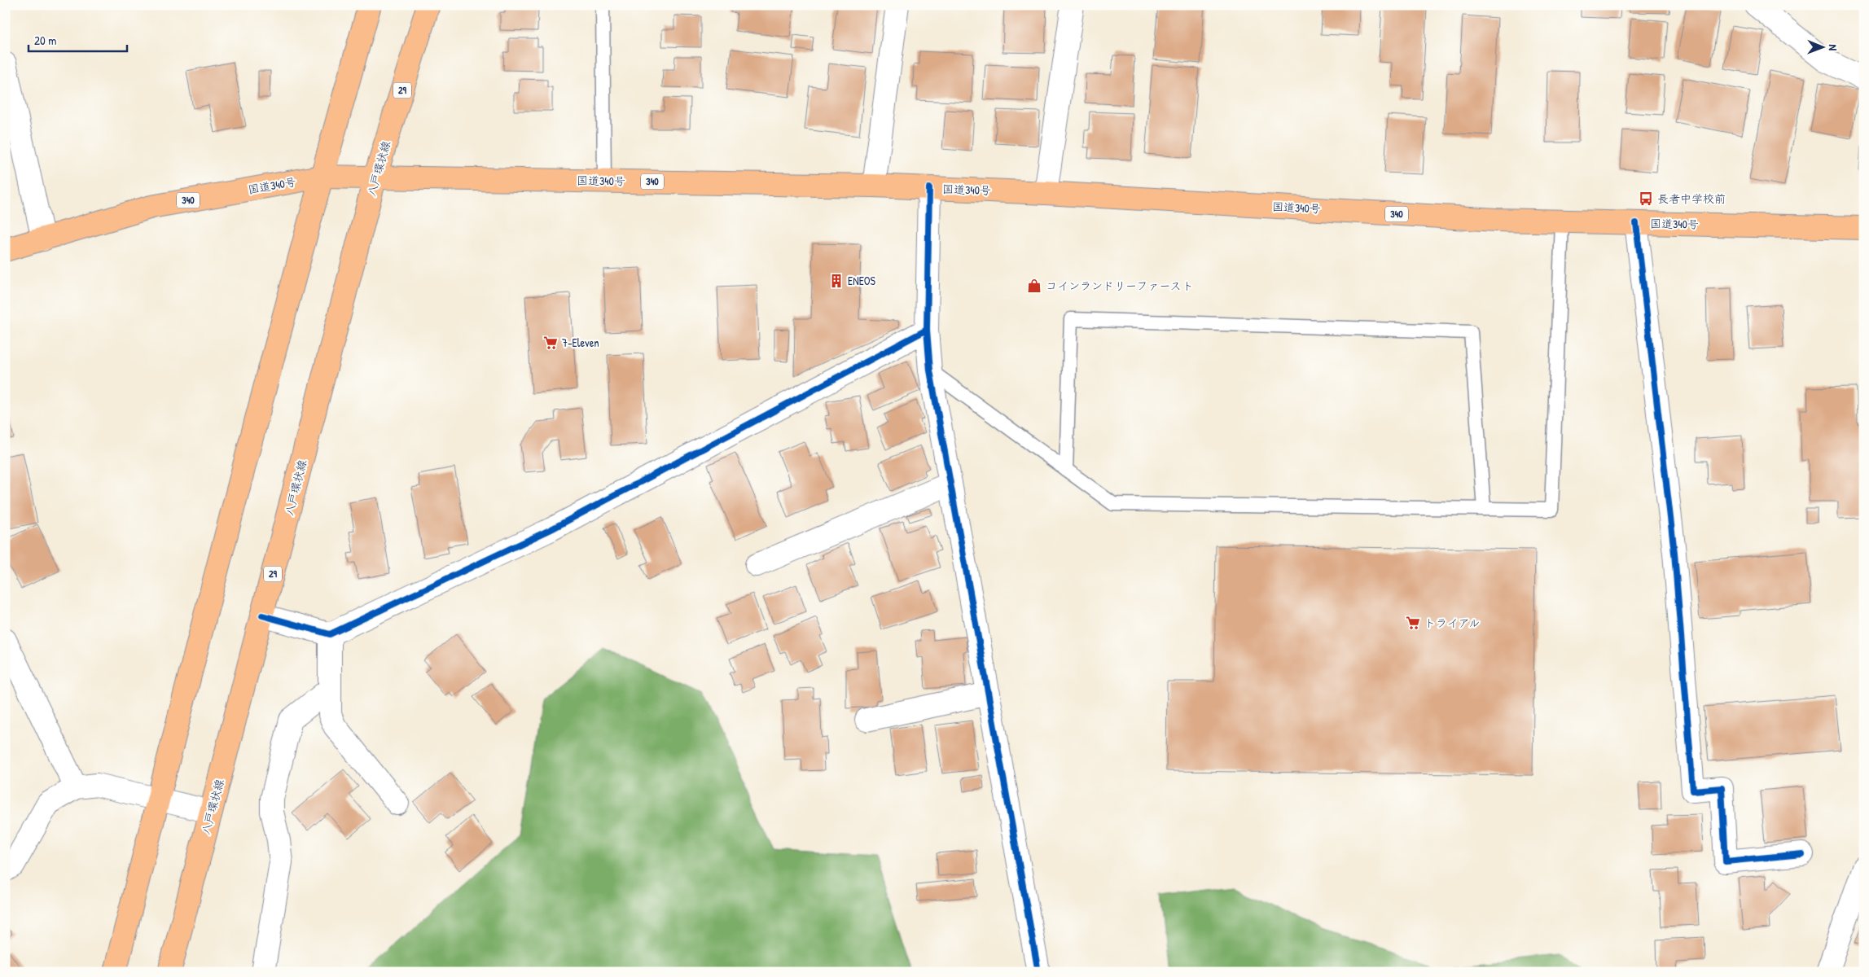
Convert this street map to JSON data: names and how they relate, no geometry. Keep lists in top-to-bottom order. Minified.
{"streets":{"main road":["29","八戸環状線","国道340号","340"]},"crossings":[["八戸環状線","国道340号"]],"places":{"bus stop":["長者中学校前"],"building":["ENEOS"],"shop":["コインランドリーファースト"],"supermarket":["7-Eleven","トライアル"]},"scale_bar":"20 m","north":"right"}
